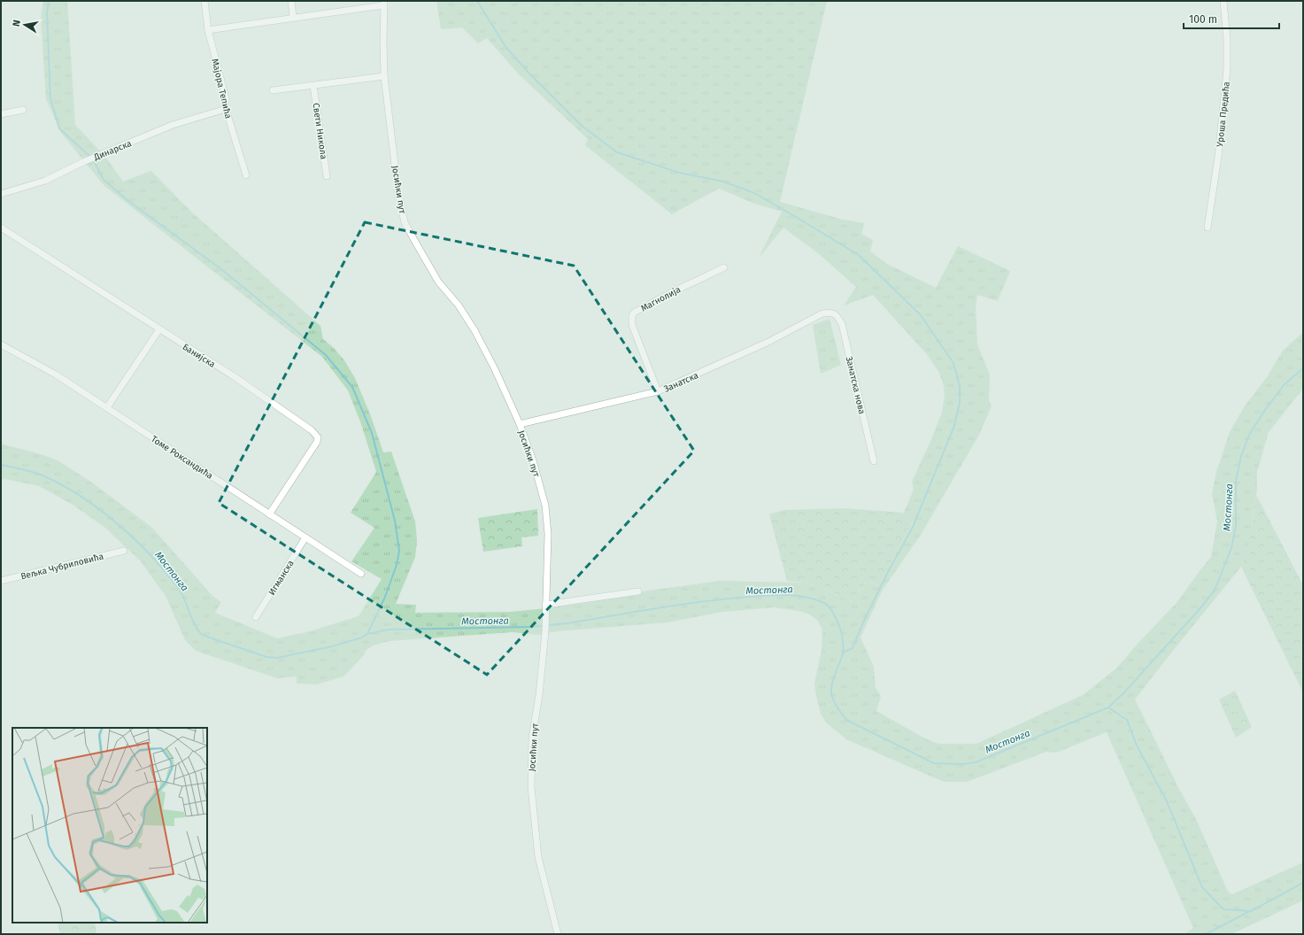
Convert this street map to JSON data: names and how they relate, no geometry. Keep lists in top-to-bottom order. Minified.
{"streets":{"street":["Мајора Тепића","Уроша Предића","Свети Никола","Динарска","Јосићки пут","Магнолија","Банијска","Занатска","Занатска нова","Томе Роксандића","Вељка Чубриловића","Игманска"]},"crossings":[["Мајора Тепића","Динарска"],["Јосићки пут","Занатска"],["Магнолија","Занатска"],["Банијска","Томе Роксандића"],["Занатска","Занатска нова"],["Томе Роксандића","Игманска"]],"water":["Мостонга"],"scale_bar":"100 m","north":"left"}
